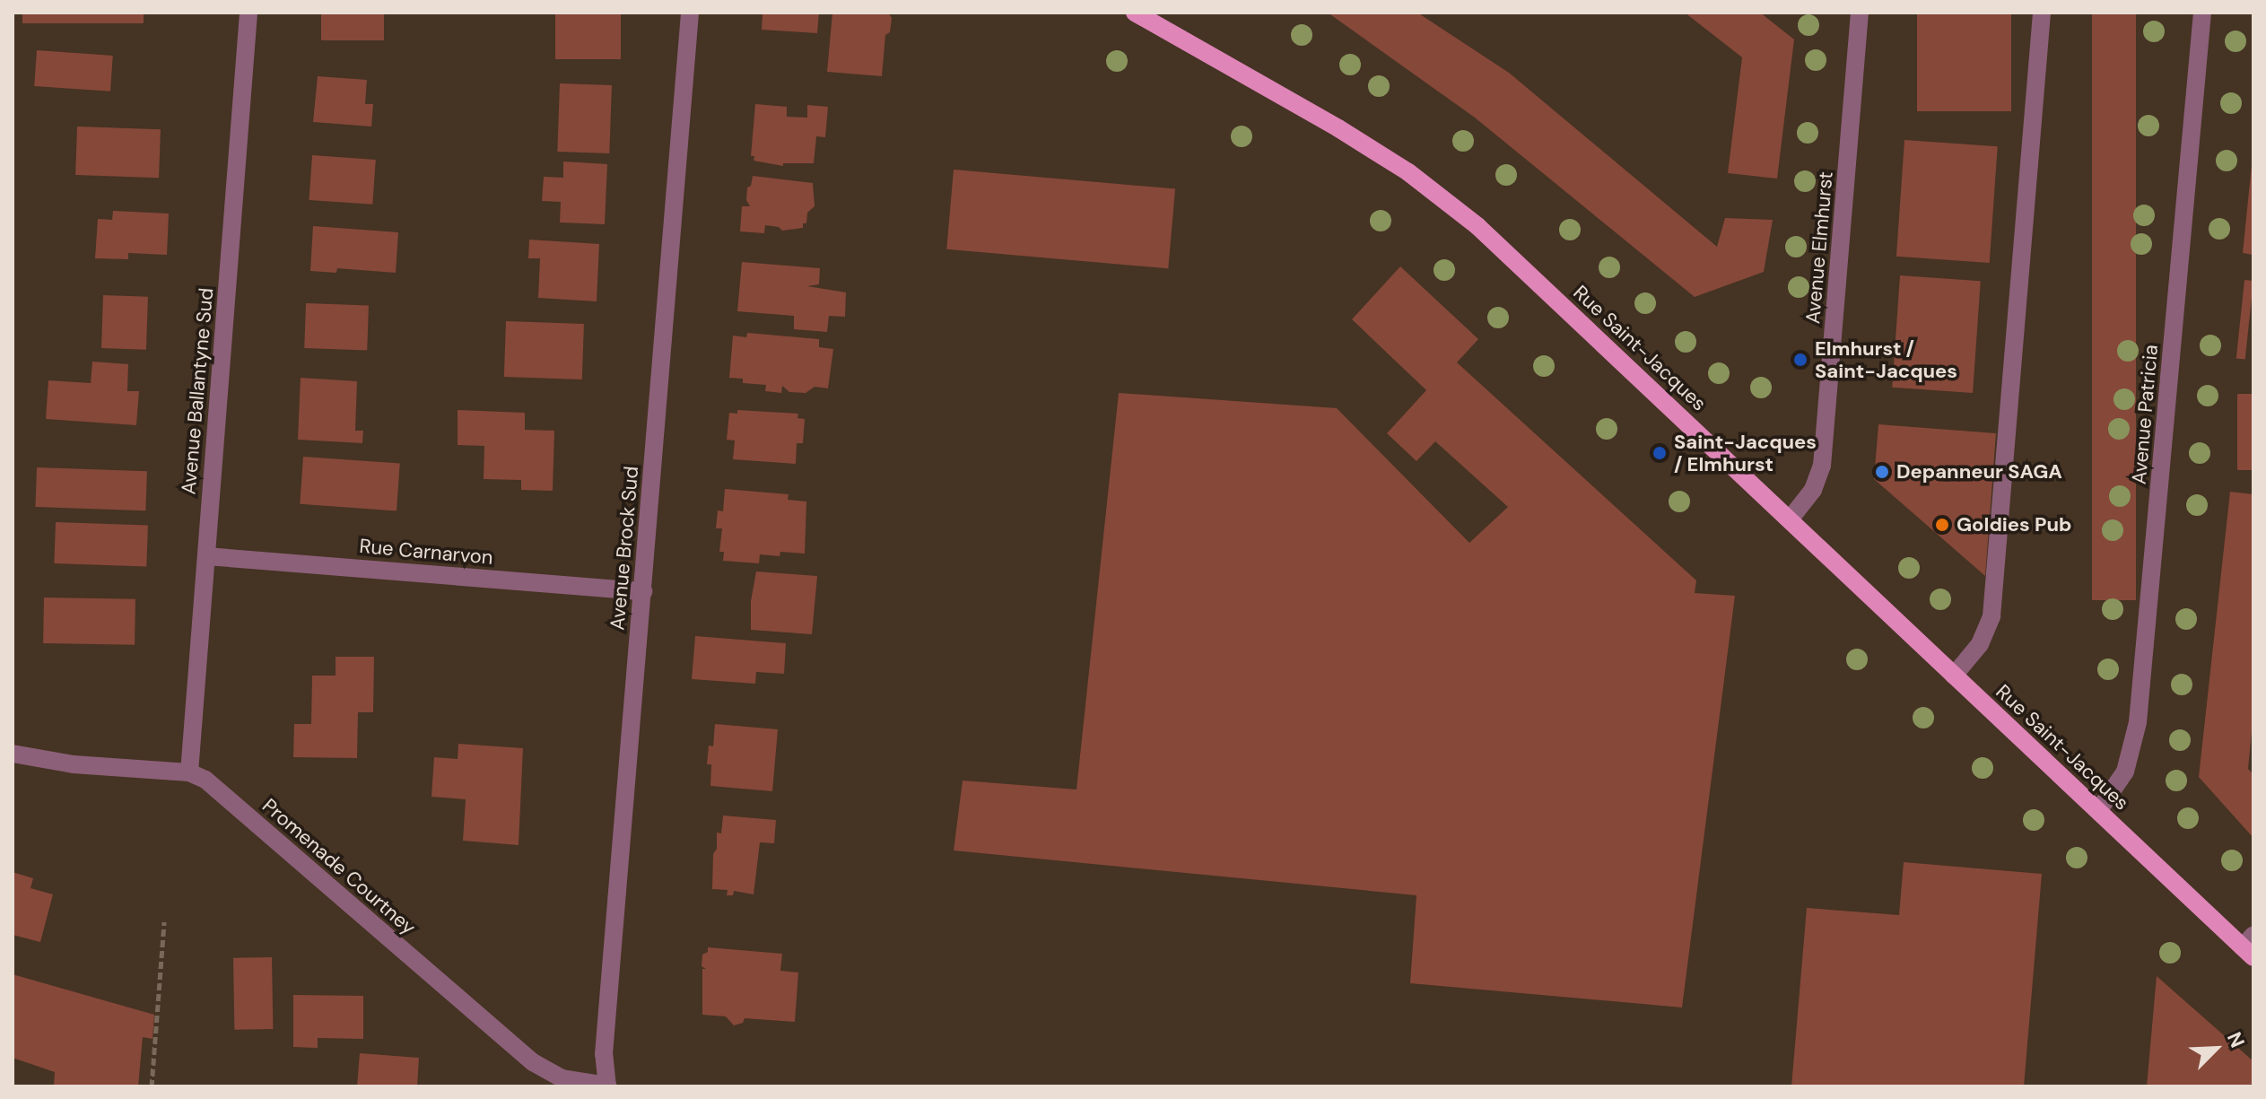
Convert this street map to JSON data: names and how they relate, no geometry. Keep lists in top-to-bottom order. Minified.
{"streets":{"main road":["Rue Saint-Jacques"],"street":["Avenue Elmhurst","Avenue Ballantyne Sud","Avenue Patricia","Avenue Brock Sud","Rue Carnarvon","Promenade Courtney"]},"crossings":[["Avenue Elmhurst","Rue Saint-Jacques"],["Rue Saint-Jacques","Avenue Patricia"],["Avenue Ballantyne Sud","Rue Carnarvon"],["Avenue Ballantyne Sud","Promenade Courtney"],["Avenue Brock Sud","Rue Carnarvon"],["Avenue Brock Sud","Promenade Courtney"]],"places":["Elmhurst / Saint-Jacques","Saint-Jacques / Elmhurst","Depanneur SAGA","Goldies Pub"],"north":"top right"}
